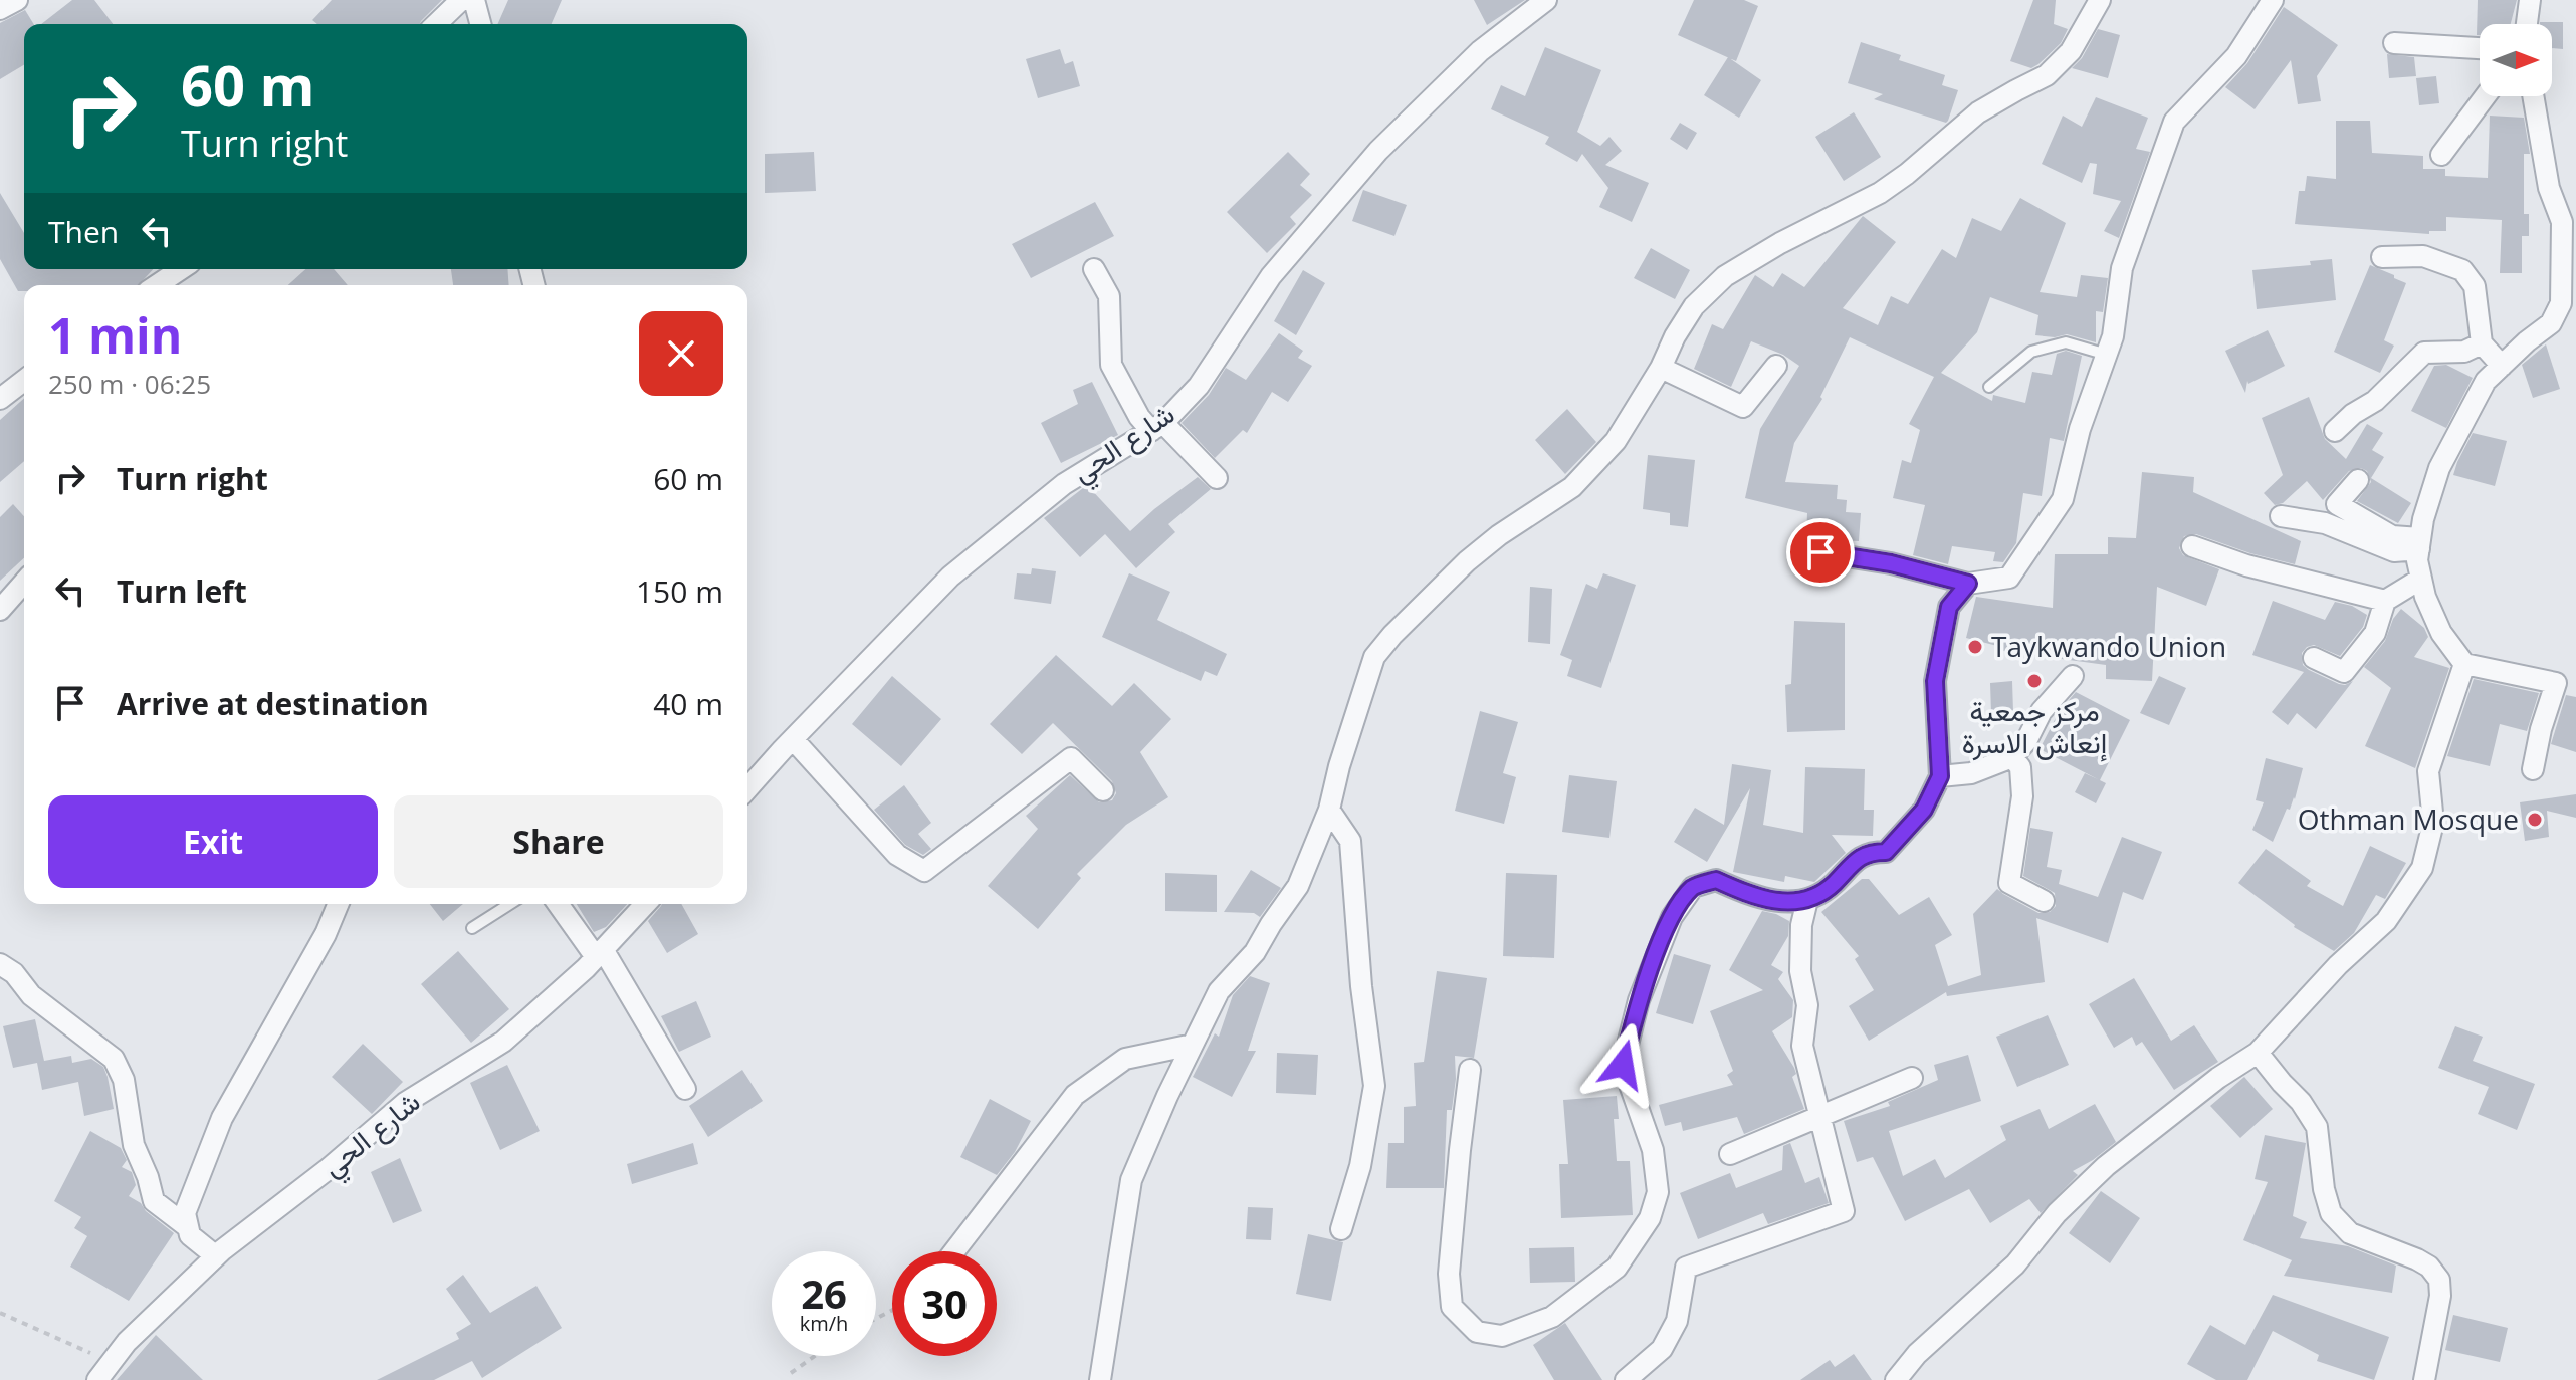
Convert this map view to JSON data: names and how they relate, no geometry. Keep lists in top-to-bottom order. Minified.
{"streets":{"street":["شارع الحي"]},"places":["Taykwando Union","مركز جمعية إنعاش الاسرة","Othman Mosque"],"north":"right","page":{"turn":["60 m","Turn right"],"then":"Then","heading":["1 min","250 m · 06:25"],"list":[{"name":"Turn right","value":"60 m"},{"name":"Turn left","value":"150 m"},{"name":"Arrive at destination","value":"40 m"}],"buttons":["Exit","Share"],"speed":"26 km/h","limit":"30"}}
